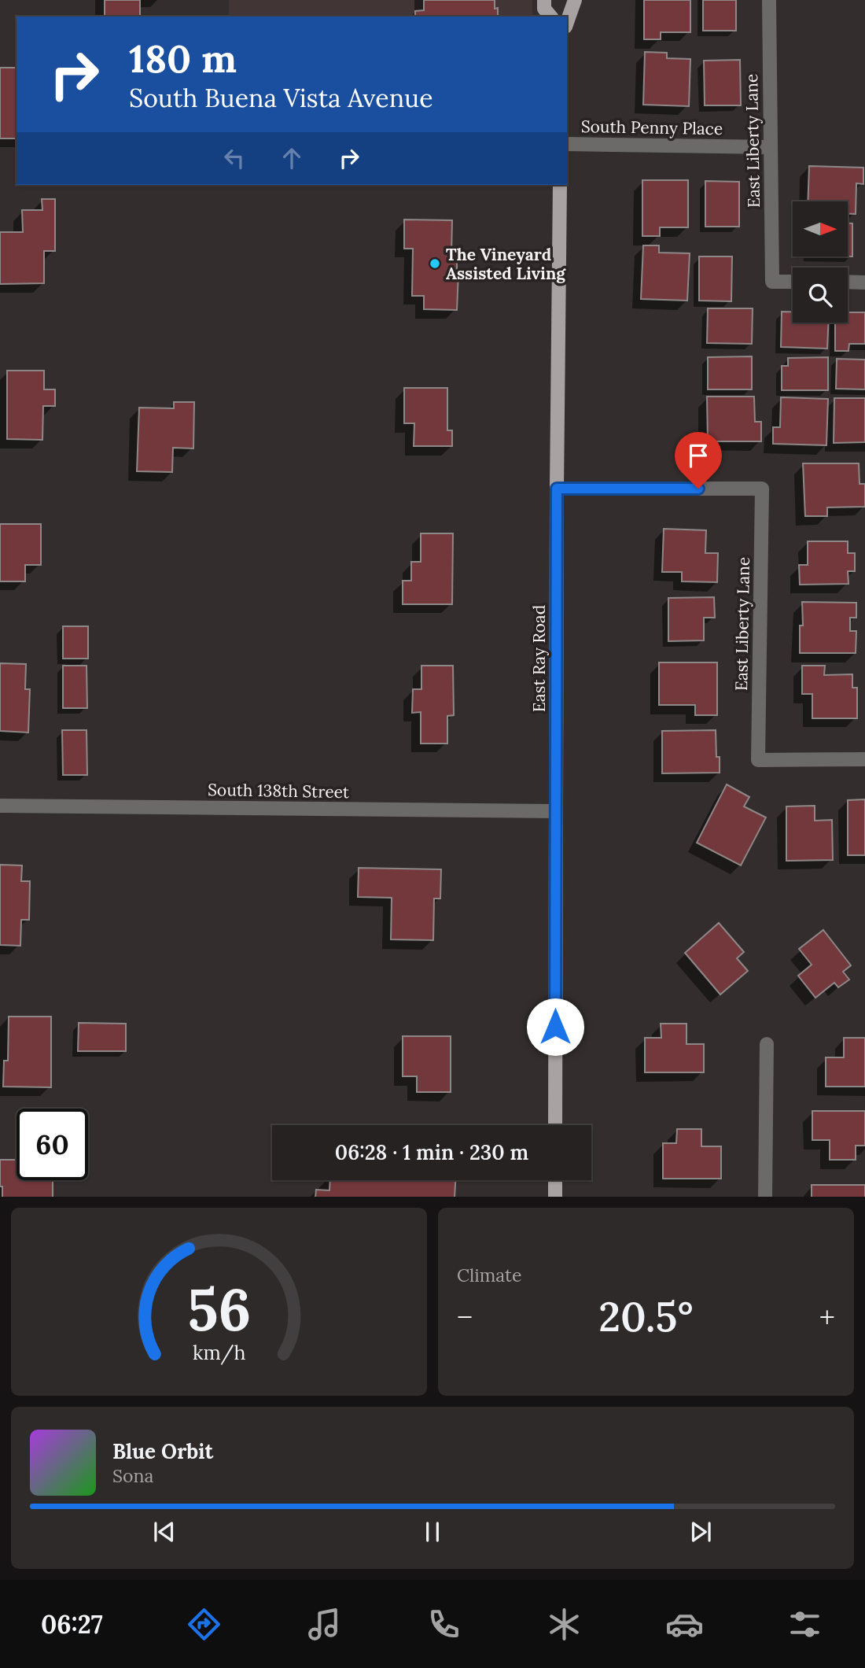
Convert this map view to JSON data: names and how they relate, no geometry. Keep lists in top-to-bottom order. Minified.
{"streets":{"main road":["East Ray Road"],"street":["South Penny Place","East Liberty Lane","South 138th Street"]},"crossings":[["South Penny Place","East Liberty Lane"],["East Liberty Lane","East Ray Road"],["East Ray Road","South 138th Street"]],"places":["The Vineyard Assisted Living"],"north":"right","page":{"turn":["180 m","South Buena Vista Avenue"],"limit":"60","trip":"06:28 · 1 min · 230 m","tile":"Climate","heat":["−","20.5°","+"],"song":["Blue Orbit","Sona"],"tabs":"06:27","gauge":["56","km/h"]}}
